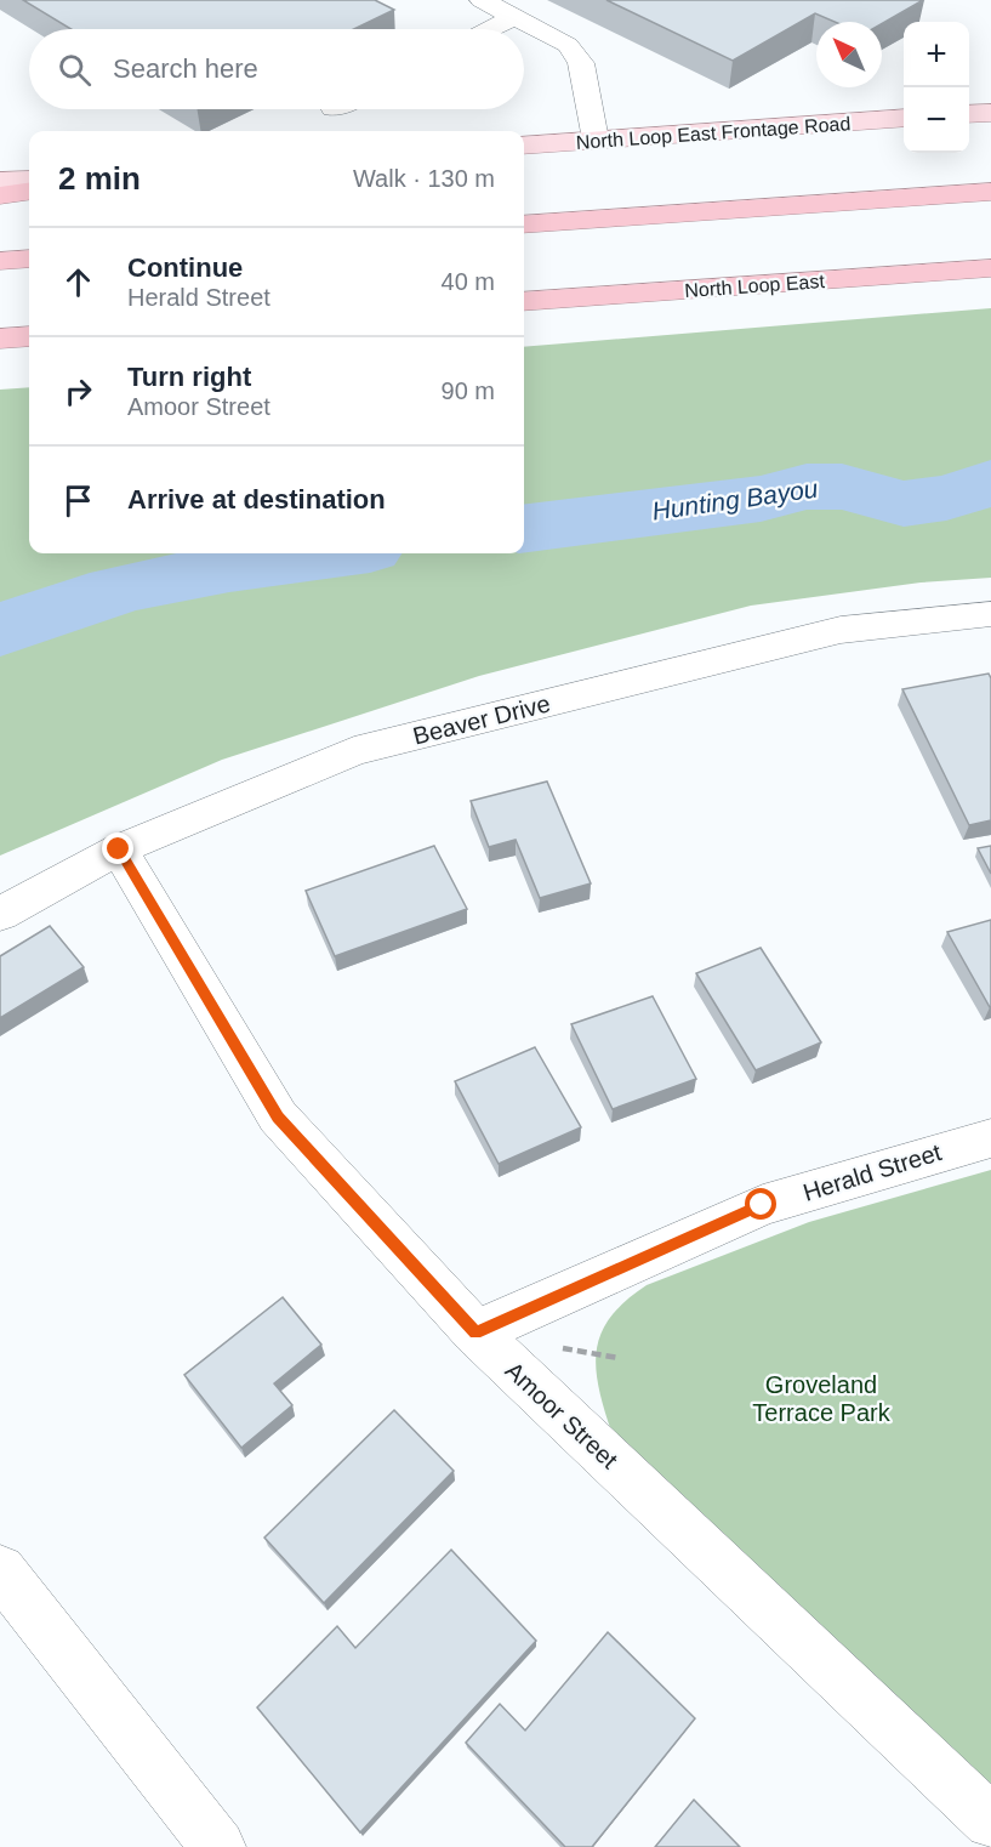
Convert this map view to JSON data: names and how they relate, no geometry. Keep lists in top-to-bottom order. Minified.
{"streets":{"highway":["North Loop East"],"main road":["North Loop East Frontage Road"],"street":["Beaver Drive","Herald Street","Amoor Street"]},"crossings":[["Beaver Drive","Amoor Street"],["Herald Street","Amoor Street"]],"water":["Hunting Bayou"],"parks":["Groveland Terrace Park"],"north":"top left","page":{"map_buttons":["+","−"],"search":"Search here","heading":["2 min","Walk · 130 m"],"list":[["Continue","Herald Street","40 m"],["Turn right","Amoor Street","90 m"],"Arrive at destination"]}}
